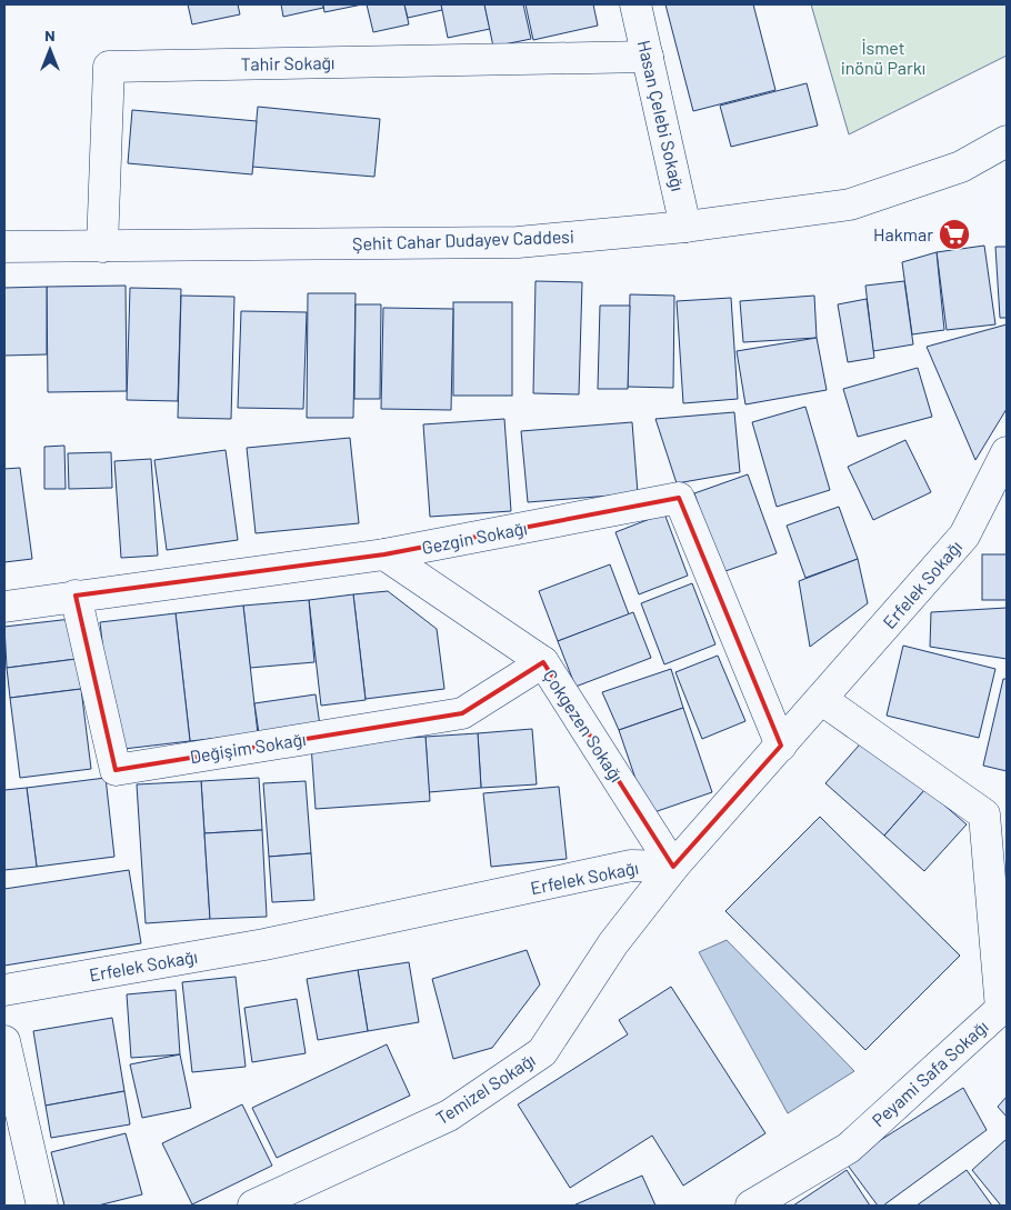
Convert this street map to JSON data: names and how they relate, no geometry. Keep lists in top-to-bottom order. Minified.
{"streets":{"street":["Tahir Sokağı","Hasan Çelebi Sokağı","Şehit Cahar Dudayev Caddesi","Gezgin Sokağı","Erfelek Sokağı","Çokgezen Sokağı","Değişim Sokağı","Peyami Safa Sokağı","Temizel Sokağı"]},"crossings":[["Tahir Sokağı","Hasan Çelebi Sokağı"],["Tahir Sokağı","Şehit Cahar Dudayev Caddesi"],["Hasan Çelebi Sokağı","Şehit Cahar Dudayev Caddesi"],["Gezgin Sokağı","Erfelek Sokağı"],["Gezgin Sokağı","Çokgezen Sokağı"],["Gezgin Sokağı","Değişim Sokağı"],["Erfelek Sokağı","Çokgezen Sokağı"],["Erfelek Sokağı","Peyami Safa Sokağı"],["Erfelek Sokağı","Temizel Sokağı"],["Çokgezen Sokağı","Değişim Sokağı"],["Çokgezen Sokağı","Temizel Sokağı"]],"parks":["İsmet inönü Parkı"],"places":{"supermarket":["Hakmar"]},"north":"top"}
